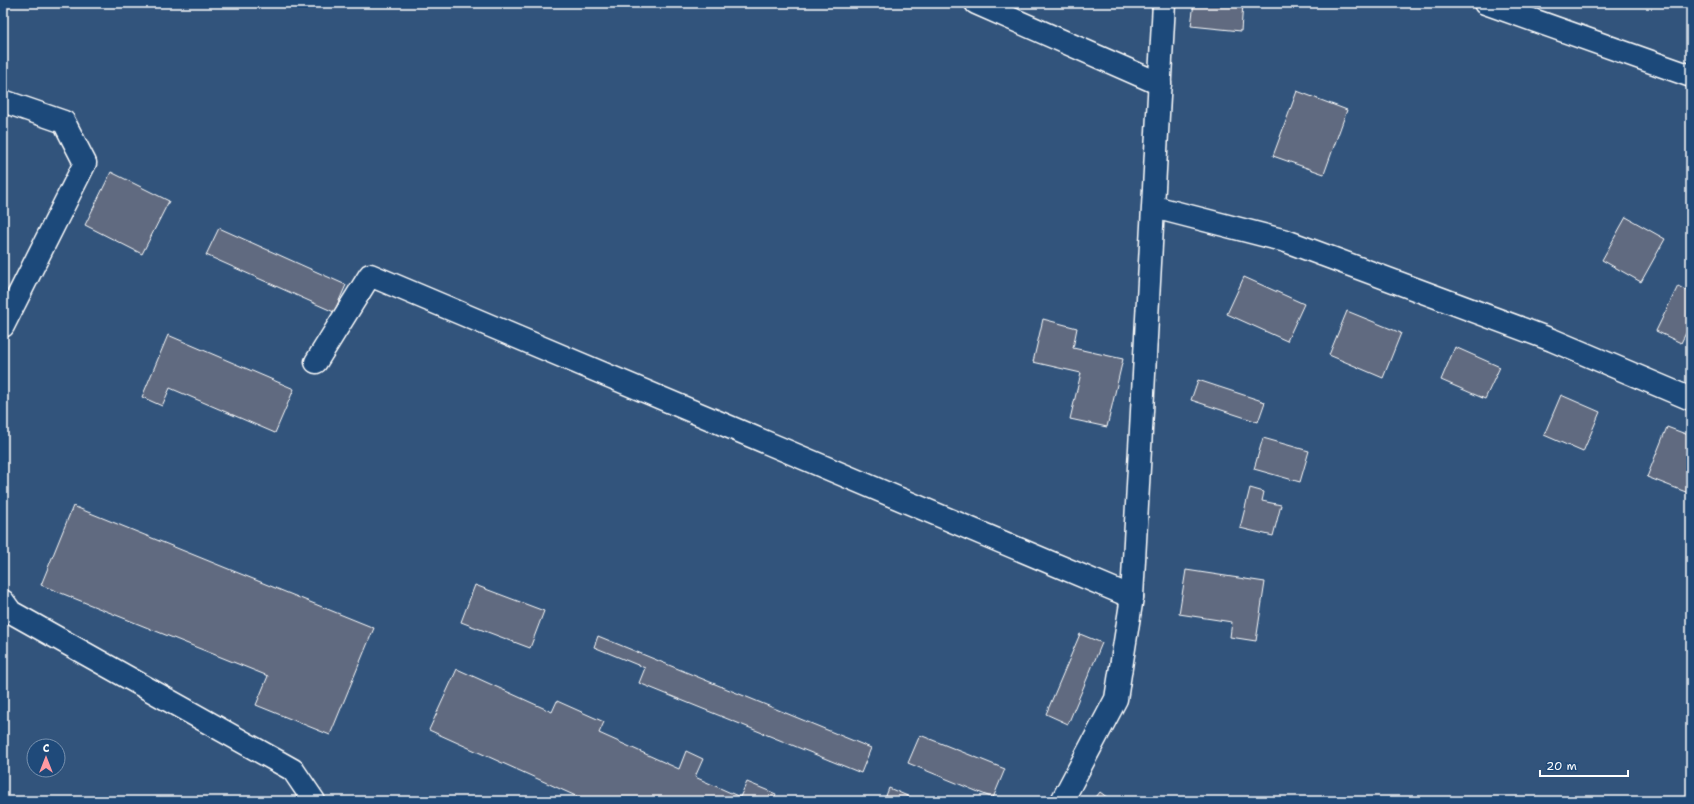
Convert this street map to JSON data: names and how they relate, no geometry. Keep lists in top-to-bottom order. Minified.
{"scale_bar":"20 m","north":"top"}
